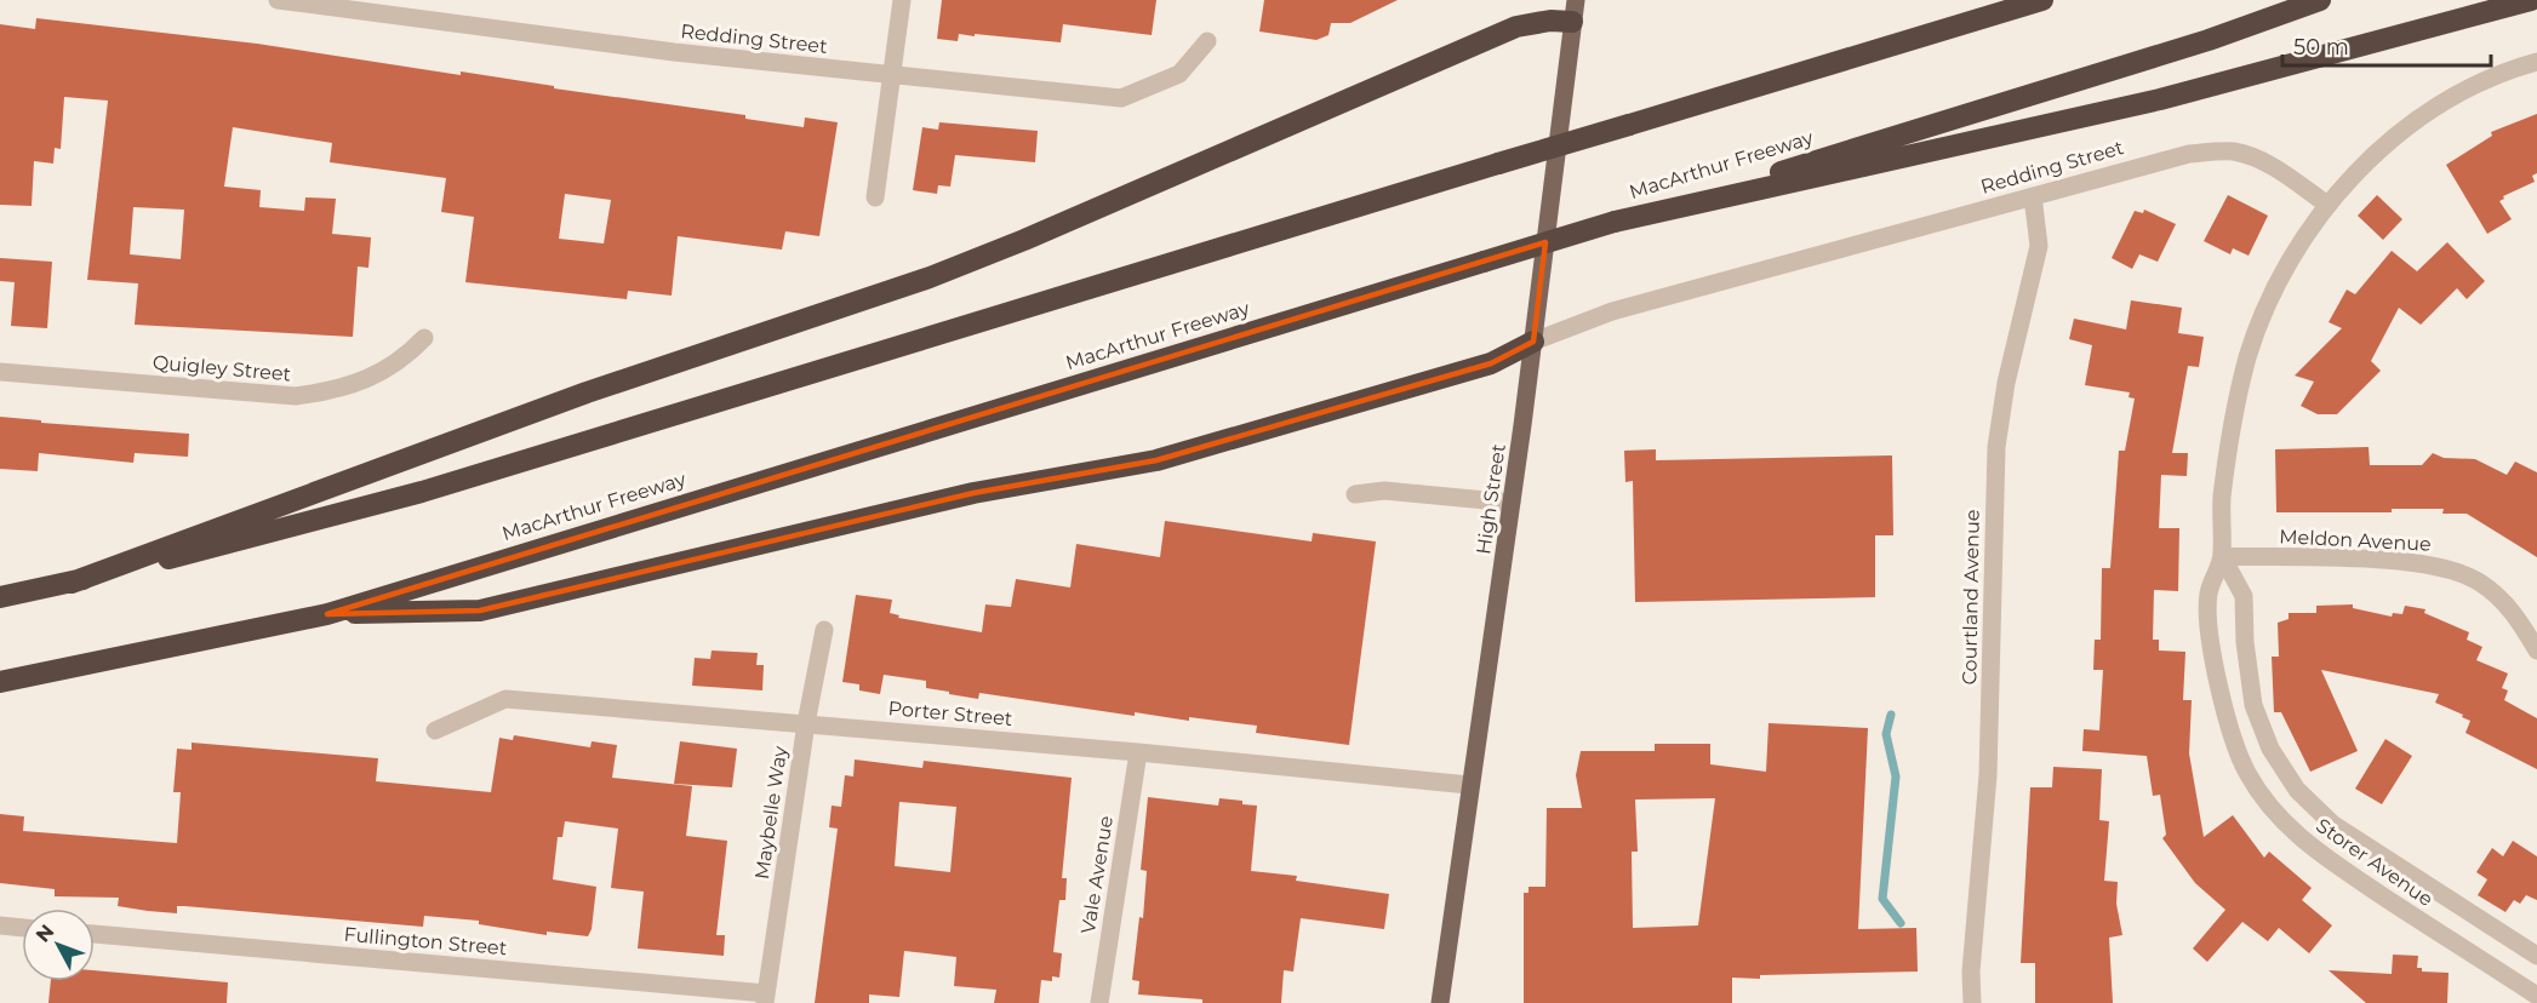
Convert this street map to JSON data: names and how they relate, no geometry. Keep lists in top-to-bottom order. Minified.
{"streets":{"highway":["MacArthur Freeway"],"main road":["High Street"],"street":["Redding Street","Quigley Street","Meldon Avenue","Courtland Avenue","Porter Street","Maybelle Way","Storer Avenue","Vale Avenue","Fullington Street"]},"crossings":[["Redding Street","High Street"],["Redding Street","Courtland Avenue"],["Redding Street","Storer Avenue"],["High Street","Porter Street"],["Meldon Avenue","Storer Avenue"],["Porter Street","Maybelle Way"],["Porter Street","Vale Avenue"],["Maybelle Way","Fullington Street"]],"scale_bar":"50 m","north":"top left"}
